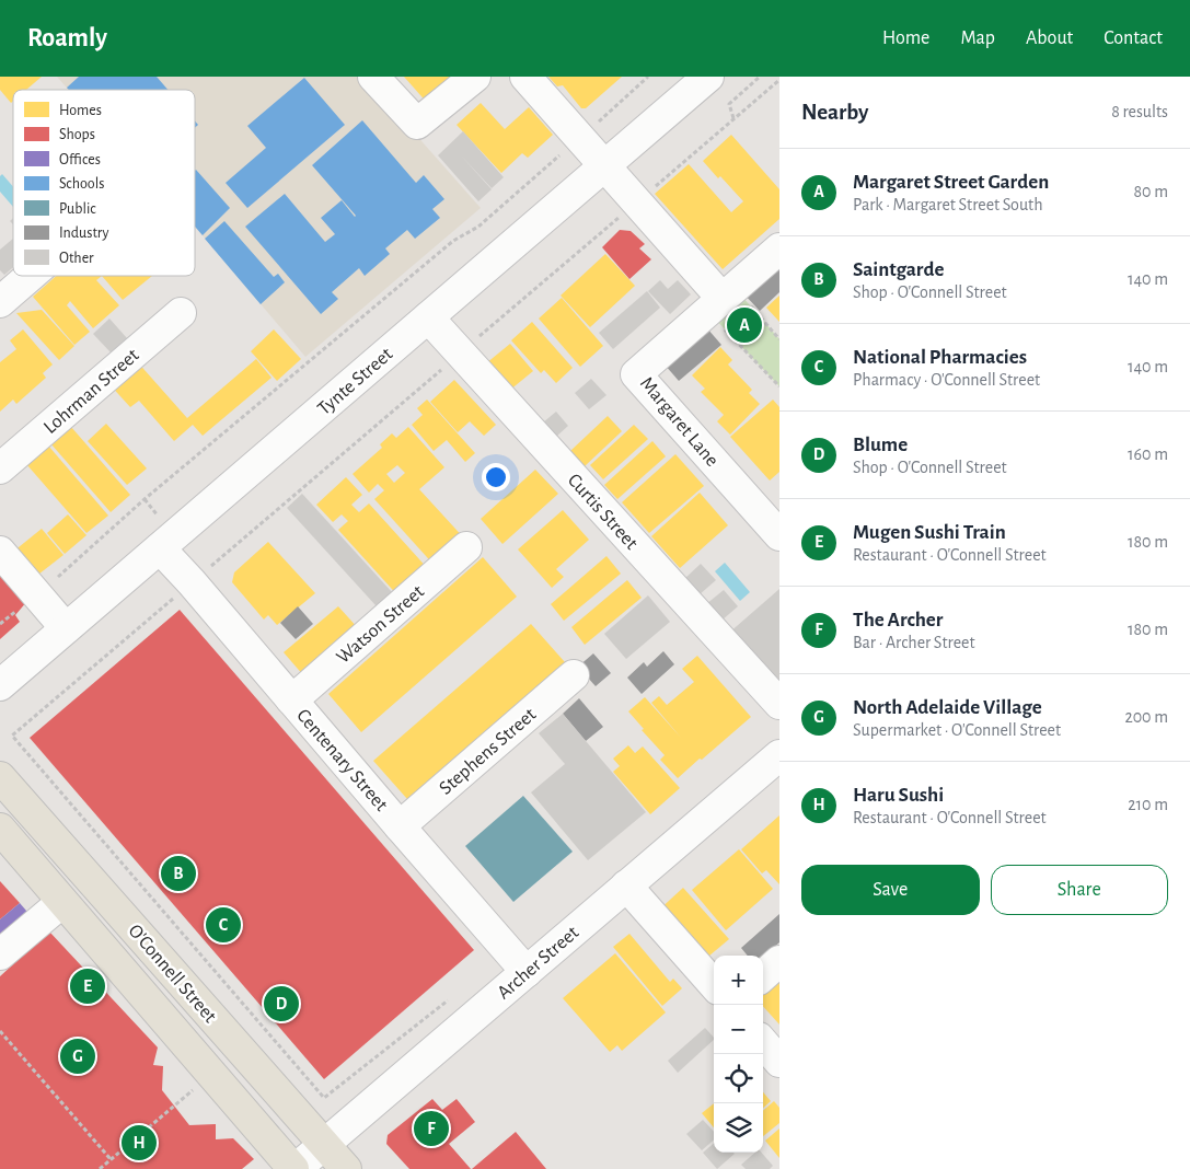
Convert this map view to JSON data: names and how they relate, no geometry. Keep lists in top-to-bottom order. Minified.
{"streets":{"main road":["O'Connell Street"],"street":["Tynte Street","Lohrman Street","Margaret Lane","Curtis Street","Watson Street","Stephens Street","Centenary Street","Archer Street"]},"crossings":[["Tynte Street","Curtis Street"],["Tynte Street","Centenary Street"],["Watson Street","Centenary Street"],["Stephens Street","Centenary Street"],["Centenary Street","Archer Street"],["Archer Street","O'Connell Street"]],"legend":["Homes","Shops","Offices","Schools","Public","Industry","Other"],"page":{"header":"Roamly","nav":["Home","Map","About","Contact"],"heading":["Nearby","8 results"],"list":[{"mark":"A","name":"Margaret Street Garden","note":"Park · Margaret Street South","value":"80 m"},{"mark":"B","name":"Saintgarde","note":"Shop · O'Connell Street","value":"140 m"},{"mark":"C","name":"National Pharmacies","note":"Pharmacy · O'Connell Street","value":"140 m"},{"mark":"D","name":"Blume","note":"Shop · O'Connell Street","value":"160 m"},{"mark":"E","name":"Mugen Sushi Train","note":"Restaurant · O'Connell Street","value":"180 m"},{"mark":"F","name":"The Archer","note":"Bar · Archer Street","value":"180 m"},{"mark":"G","name":"North Adelaide Village","note":"Supermarket · O'Connell Street","value":"200 m"},{"mark":"H","name":"Haru Sushi","note":"Restaurant · O'Connell Street","value":"210 m"}],"pins":["A","B","C","E","D","G","F","H"],"buttons":["Save","Share"],"map_buttons":["+","−"]}}
